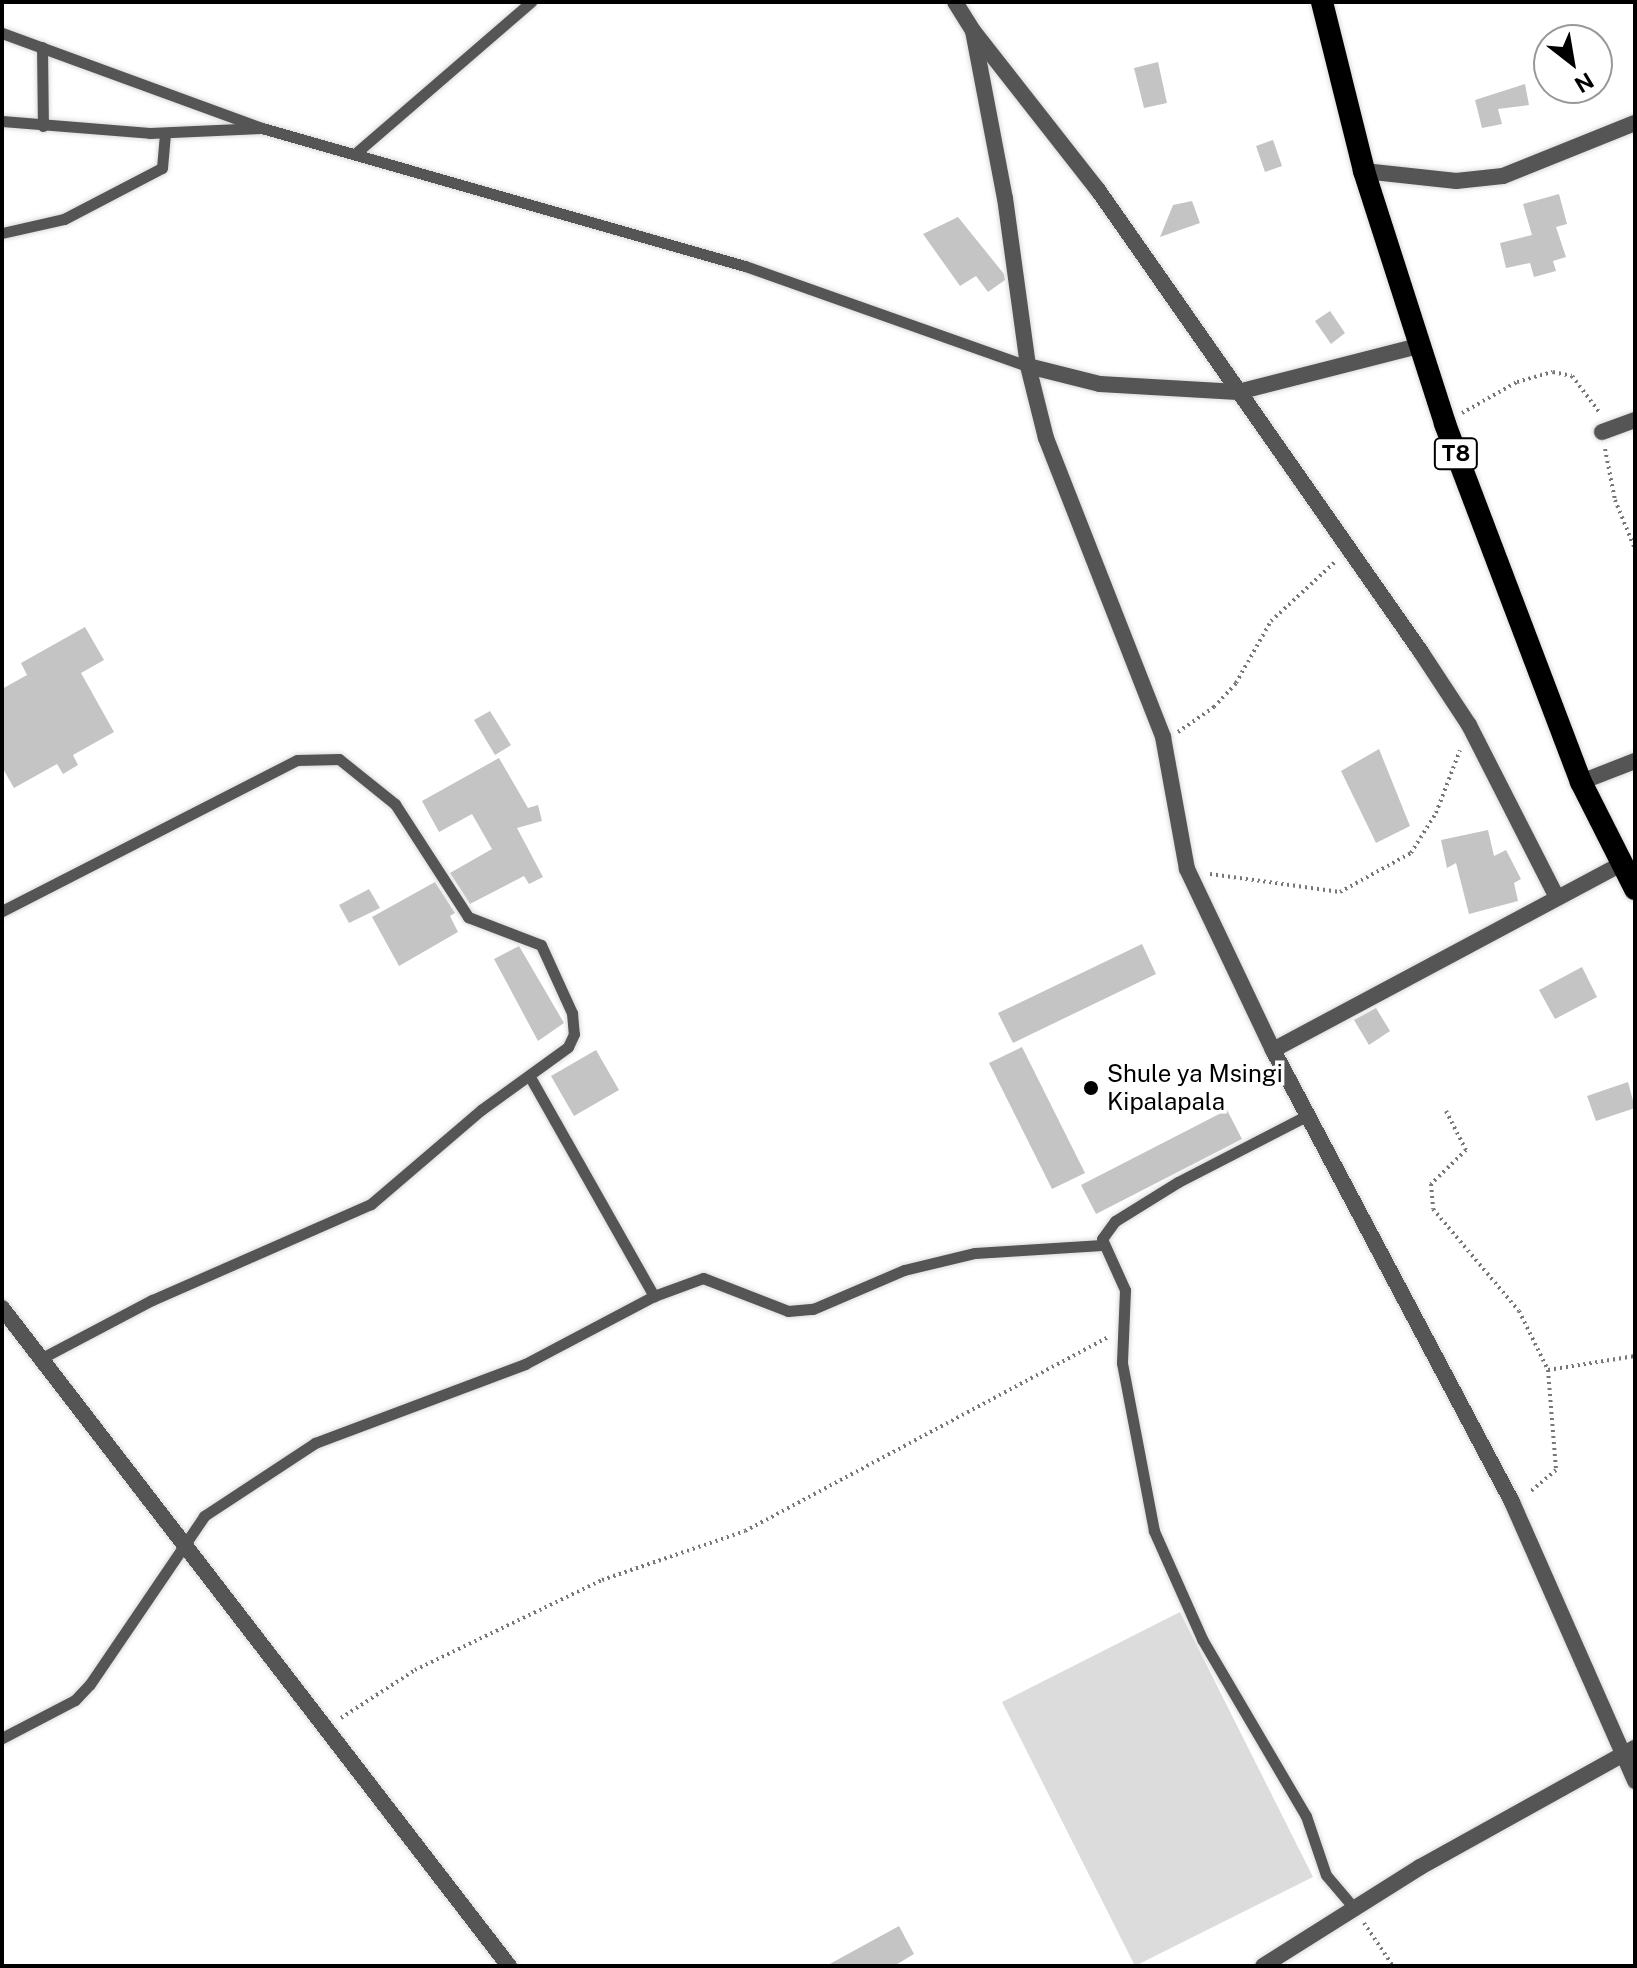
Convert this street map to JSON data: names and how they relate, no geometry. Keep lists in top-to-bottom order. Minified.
{"streets":{"highway":["T8"]},"places":["Shule ya Msingi Kipalapala"],"north":"bottom right"}
